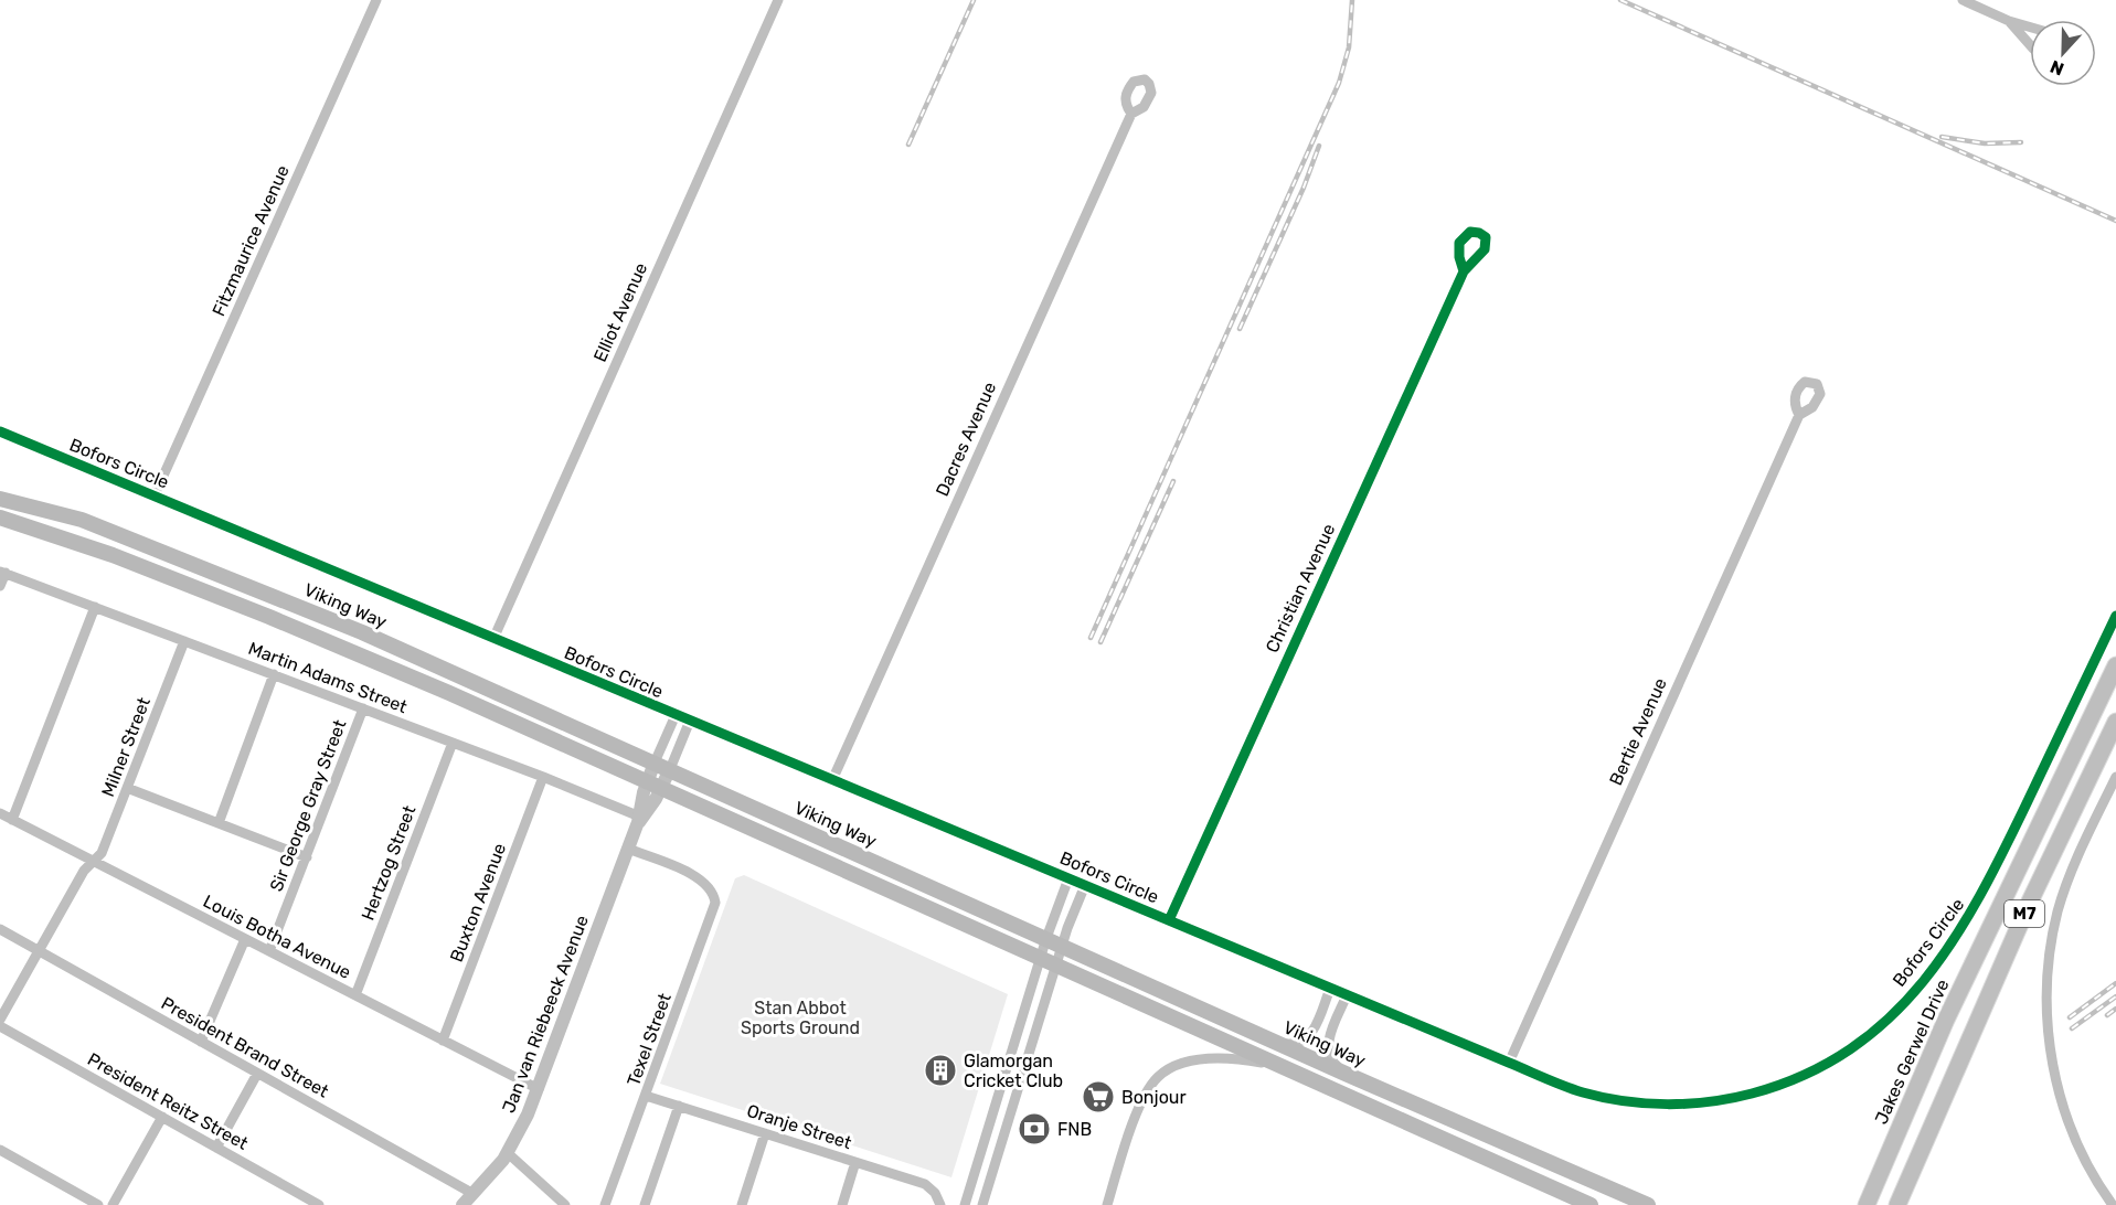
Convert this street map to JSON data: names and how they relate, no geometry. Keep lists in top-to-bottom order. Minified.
{"streets":{"highway":["M7","Jakes Gerwel Drive"],"main road":["Viking Way"],"street":["Fitzmaurice Avenue","Elliot Avenue","Dacres Avenue","Bofors Circle","Christian Avenue","Martin Adams Street","Bertie Avenue","Milner Street","Sir George Gray Street","Hertzog Street","Buxton Avenue","Louis Botha Avenue","Jan van Riebeeck Avenue","Texel Street","President Brand Street","President Reitz Street","Oranje Street"]},"crossings":[["Fitzmaurice Avenue","Bofors Circle"],["Elliot Avenue","Bofors Circle"],["Dacres Avenue","Bofors Circle"],["Bofors Circle","Christian Avenue"],["Bofors Circle","Bertie Avenue"],["Bofors Circle","Jan van Riebeeck Avenue"],["Viking Way","Jan van Riebeeck Avenue"],["Martin Adams Street","Milner Street"],["Martin Adams Street","Sir George Gray Street"],["Martin Adams Street","Hertzog Street"],["Martin Adams Street","Buxton Avenue"],["Martin Adams Street","Jan van Riebeeck Avenue"],["Milner Street","Louis Botha Avenue"],["Milner Street","President Brand Street"],["Sir George Gray Street","Louis Botha Avenue"],["Hertzog Street","Louis Botha Avenue"],["Buxton Avenue","Louis Botha Avenue"],["Louis Botha Avenue","Jan van Riebeeck Avenue"],["Jan van Riebeeck Avenue","Texel Street"],["Jan van Riebeeck Avenue","President Brand Street"],["Texel Street","Oranje Street"]],"parks":["Stan Abbot Sports Ground"],"places":{"building":["Glamorgan Cricket Club"],"supermarket":["Bonjour"],"bank":["FNB"]},"north":"bottom"}
